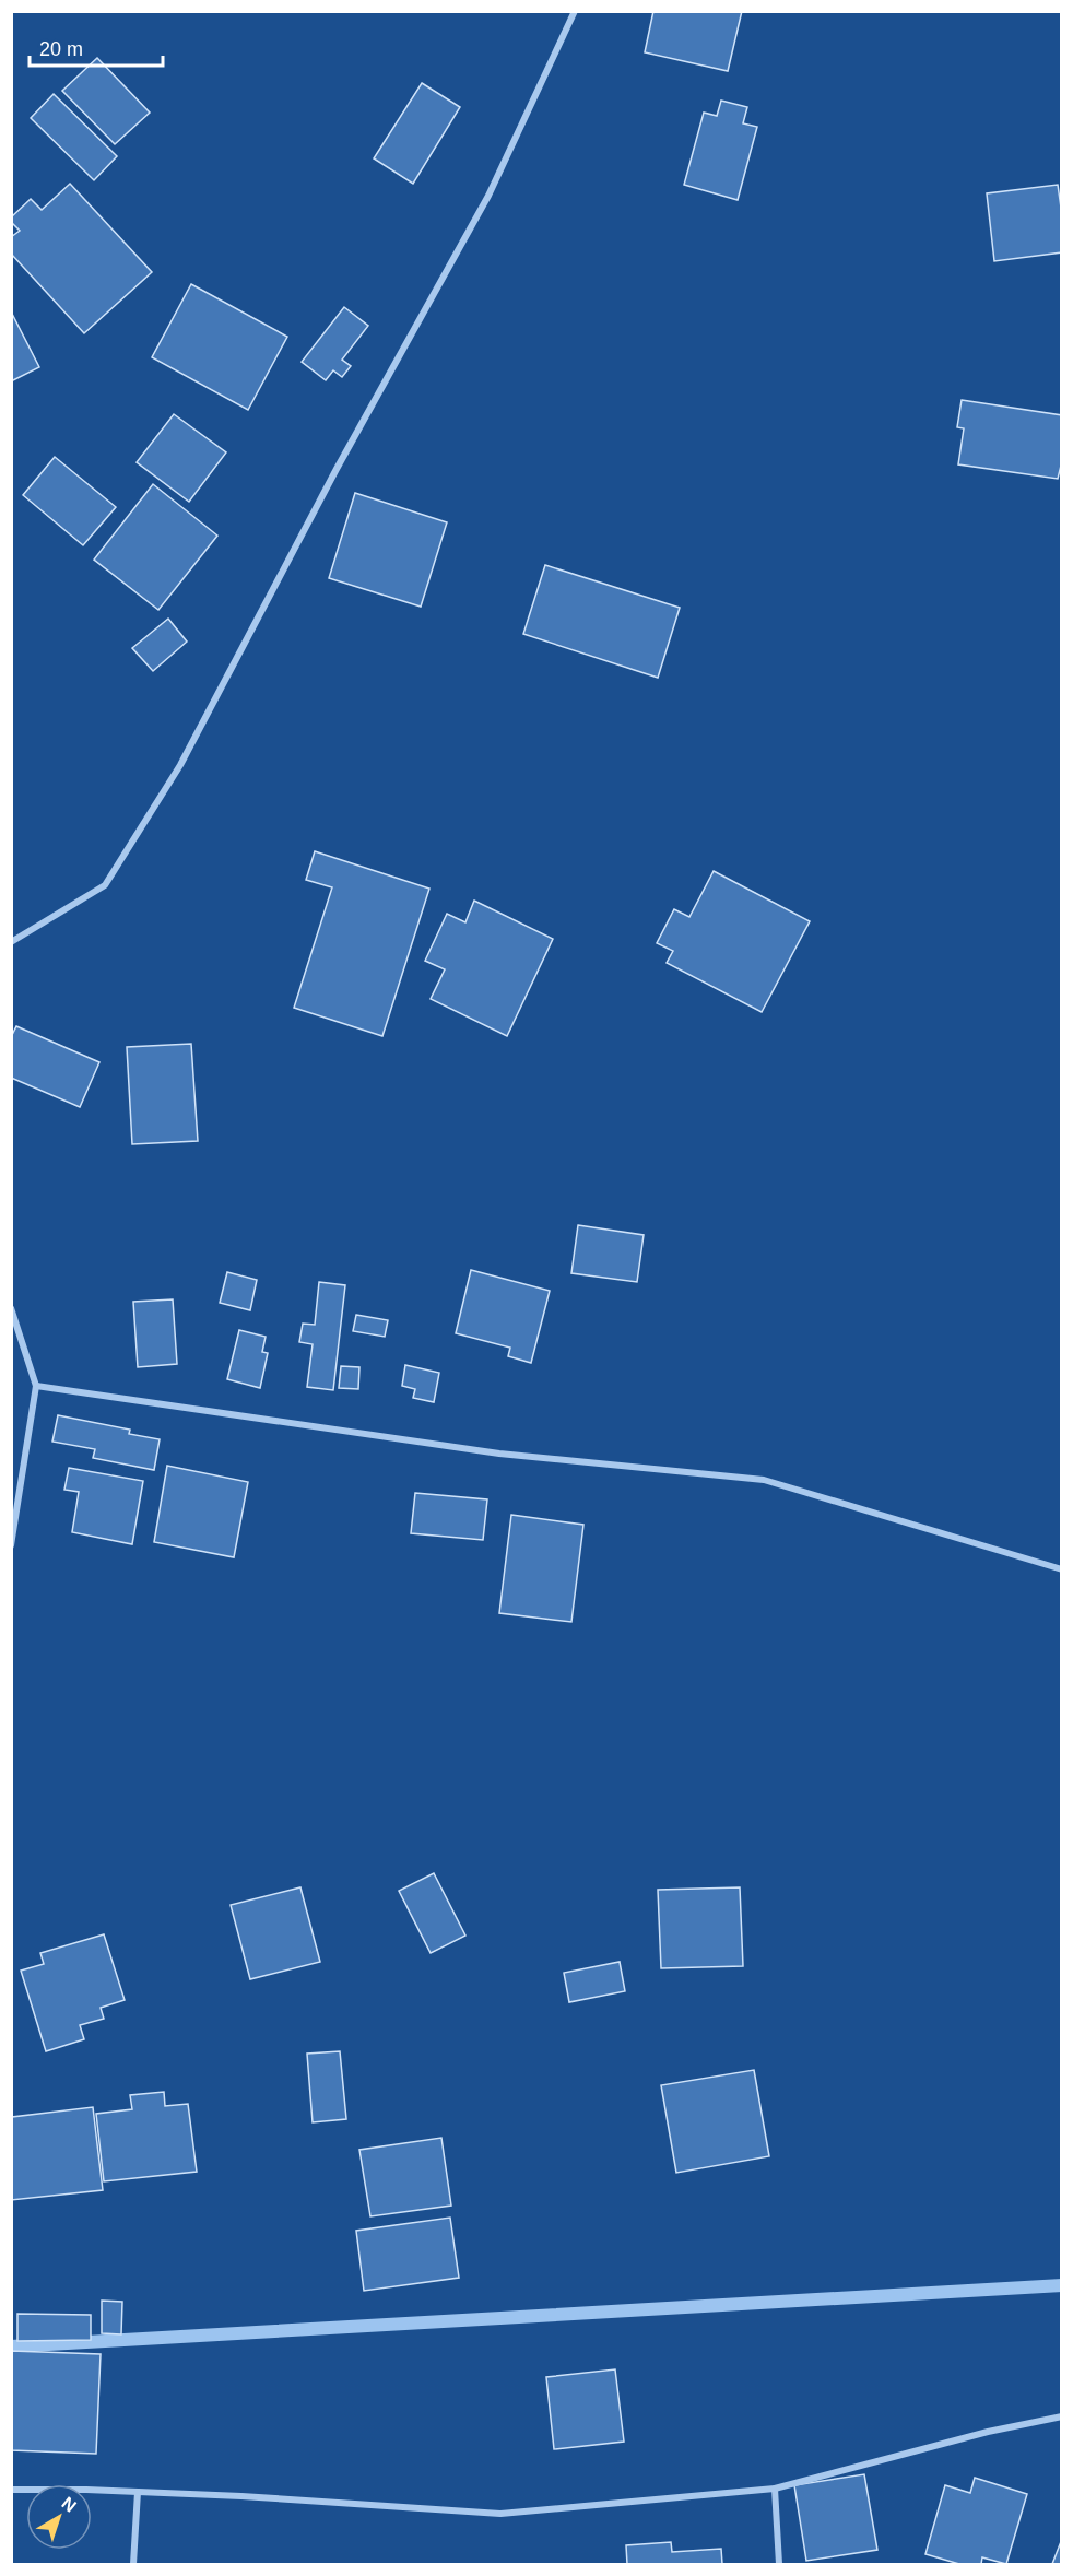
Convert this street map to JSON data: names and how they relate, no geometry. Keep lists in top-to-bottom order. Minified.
{"scale_bar":"20 m","north":"top right"}
